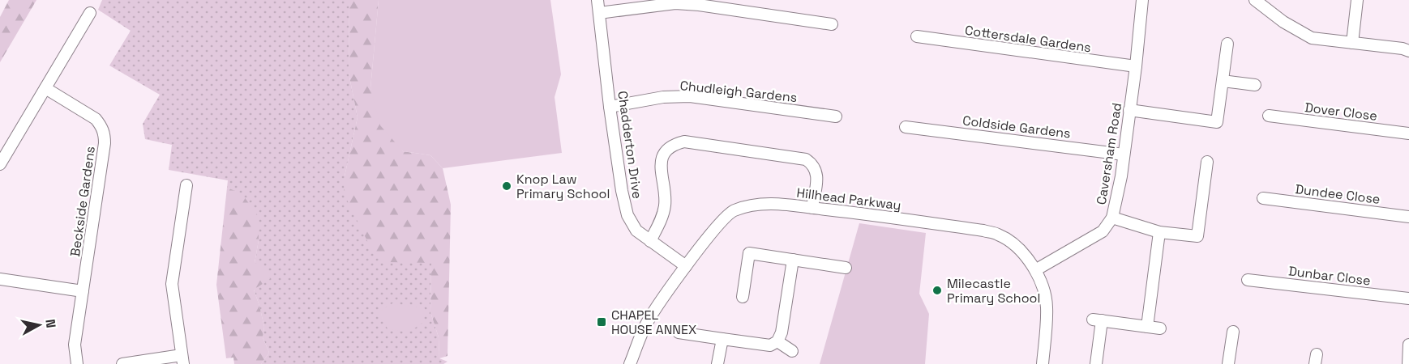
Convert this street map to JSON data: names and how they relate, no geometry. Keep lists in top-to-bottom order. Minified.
{"streets":{"street":["Cottersdale Gardens","Chudleigh Gardens","Dover Close","Coldside Gardens","Chadderton Drive","Caversham Road","Dundee Close","Hillhead Parkway","Beckside Gardens","Dunbar Close"]},"crossings":[["Cottersdale Gardens","Caversham Road"],["Chudleigh Gardens","Chadderton Drive"],["Coldside Gardens","Caversham Road"],["Chadderton Drive","Hillhead Parkway"],["Caversham Road","Hillhead Parkway"]],"places":{"other":["Knop Law Primary School","Milecastle Primary School"],"transit":["CHAPEL HOUSE ANNEX"]},"north":"right"}
